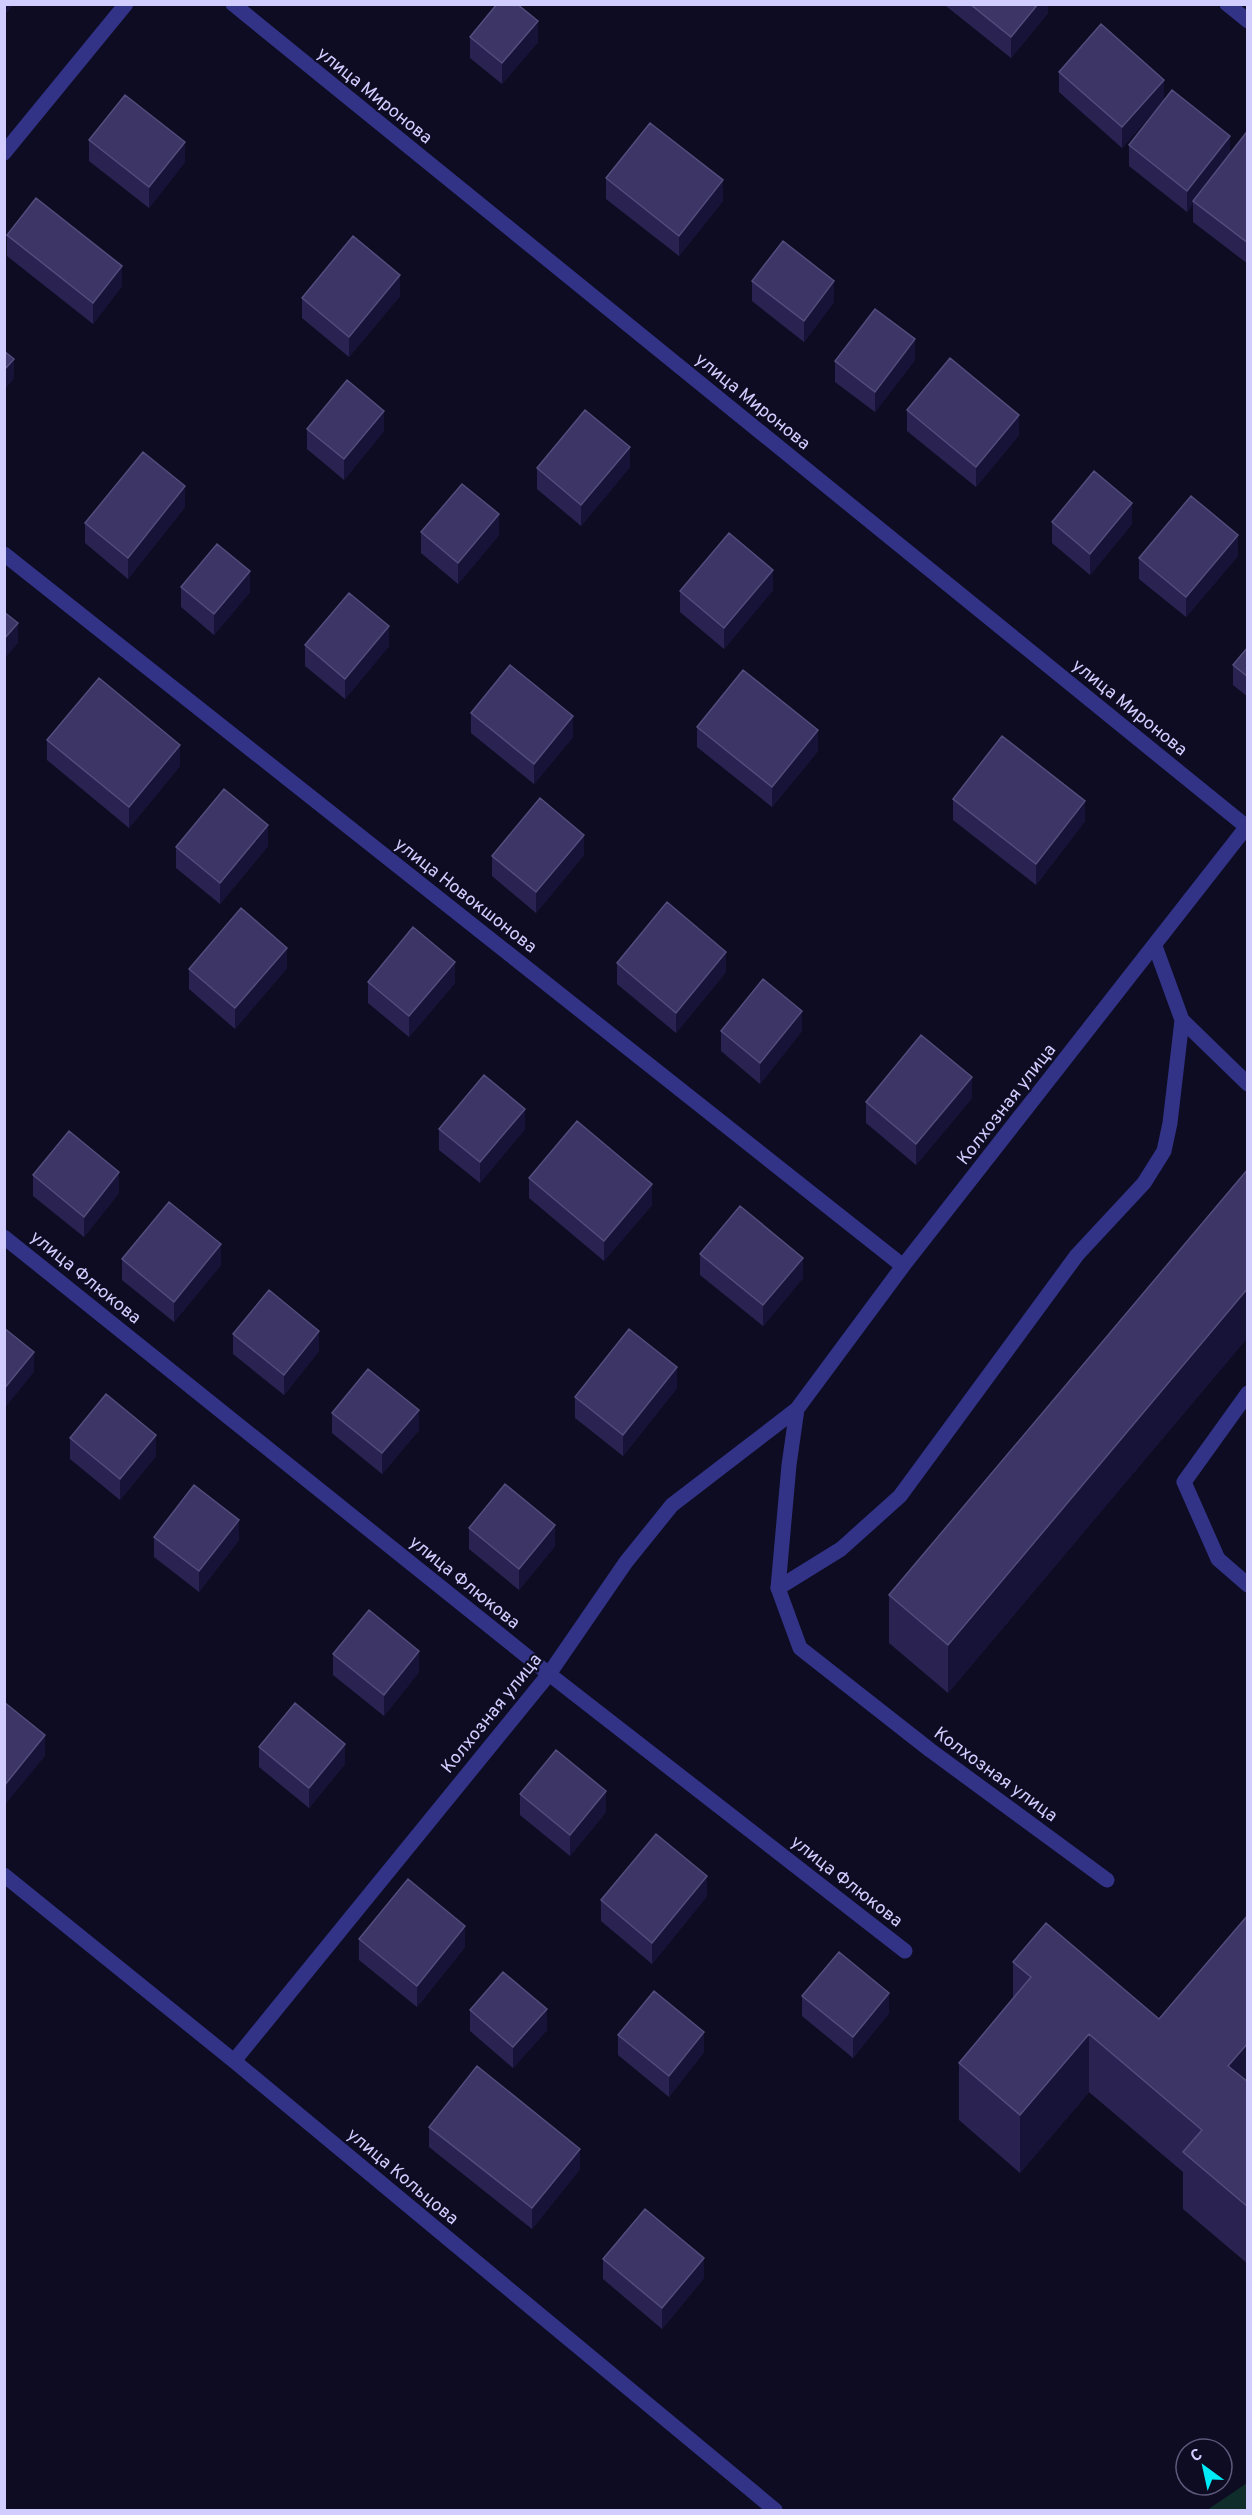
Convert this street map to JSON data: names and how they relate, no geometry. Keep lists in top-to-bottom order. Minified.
{"streets":{"street":["улица Миронова","улица Новокшонова","Колхозная улица","улица Флюкова","улица Кольцова"]},"crossings":[["улица Миронова","Колхозная улица"],["улица Новокшонова","Колхозная улица"],["Колхозная улица","улица Флюкова"],["Колхозная улица","улица Кольцова"]],"north":"top left"}
